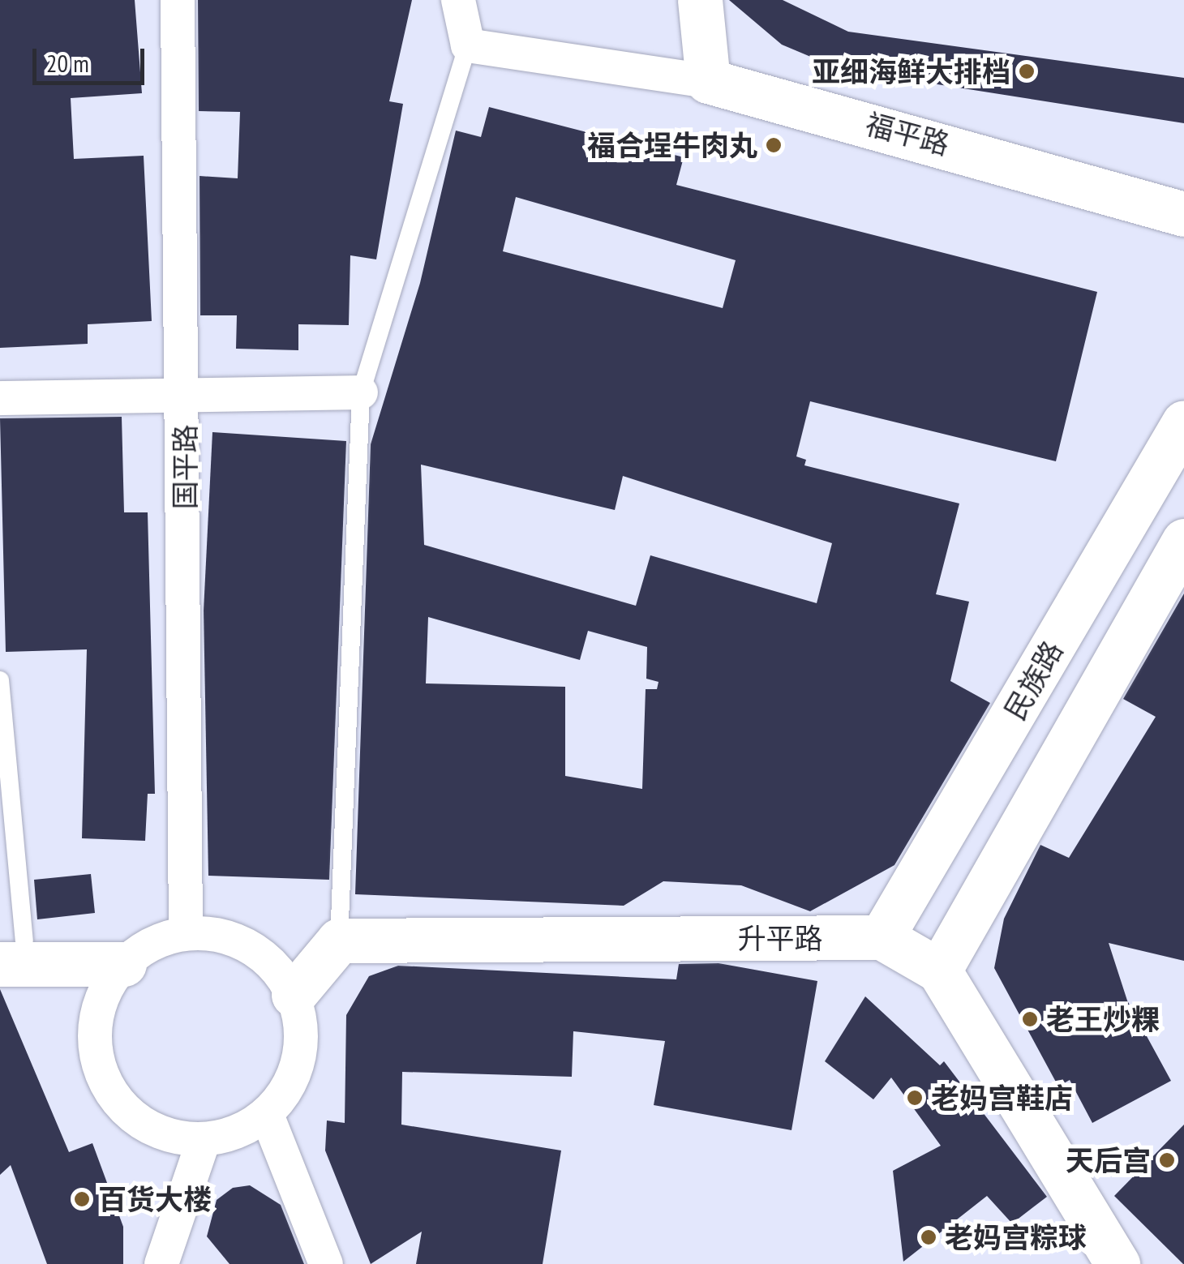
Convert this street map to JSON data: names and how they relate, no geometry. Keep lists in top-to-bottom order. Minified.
{"streets":{"street":["福平路","国平路","民族路","升平路"]},"crossings":[["民族路","升平路"]],"places":["亚细海鲜大排档","福合埕牛肉丸","老王炒粿","老妈宫鞋店","天后宫","百货大楼","老妈宫粽球"],"scale_bar":"20 m"}
